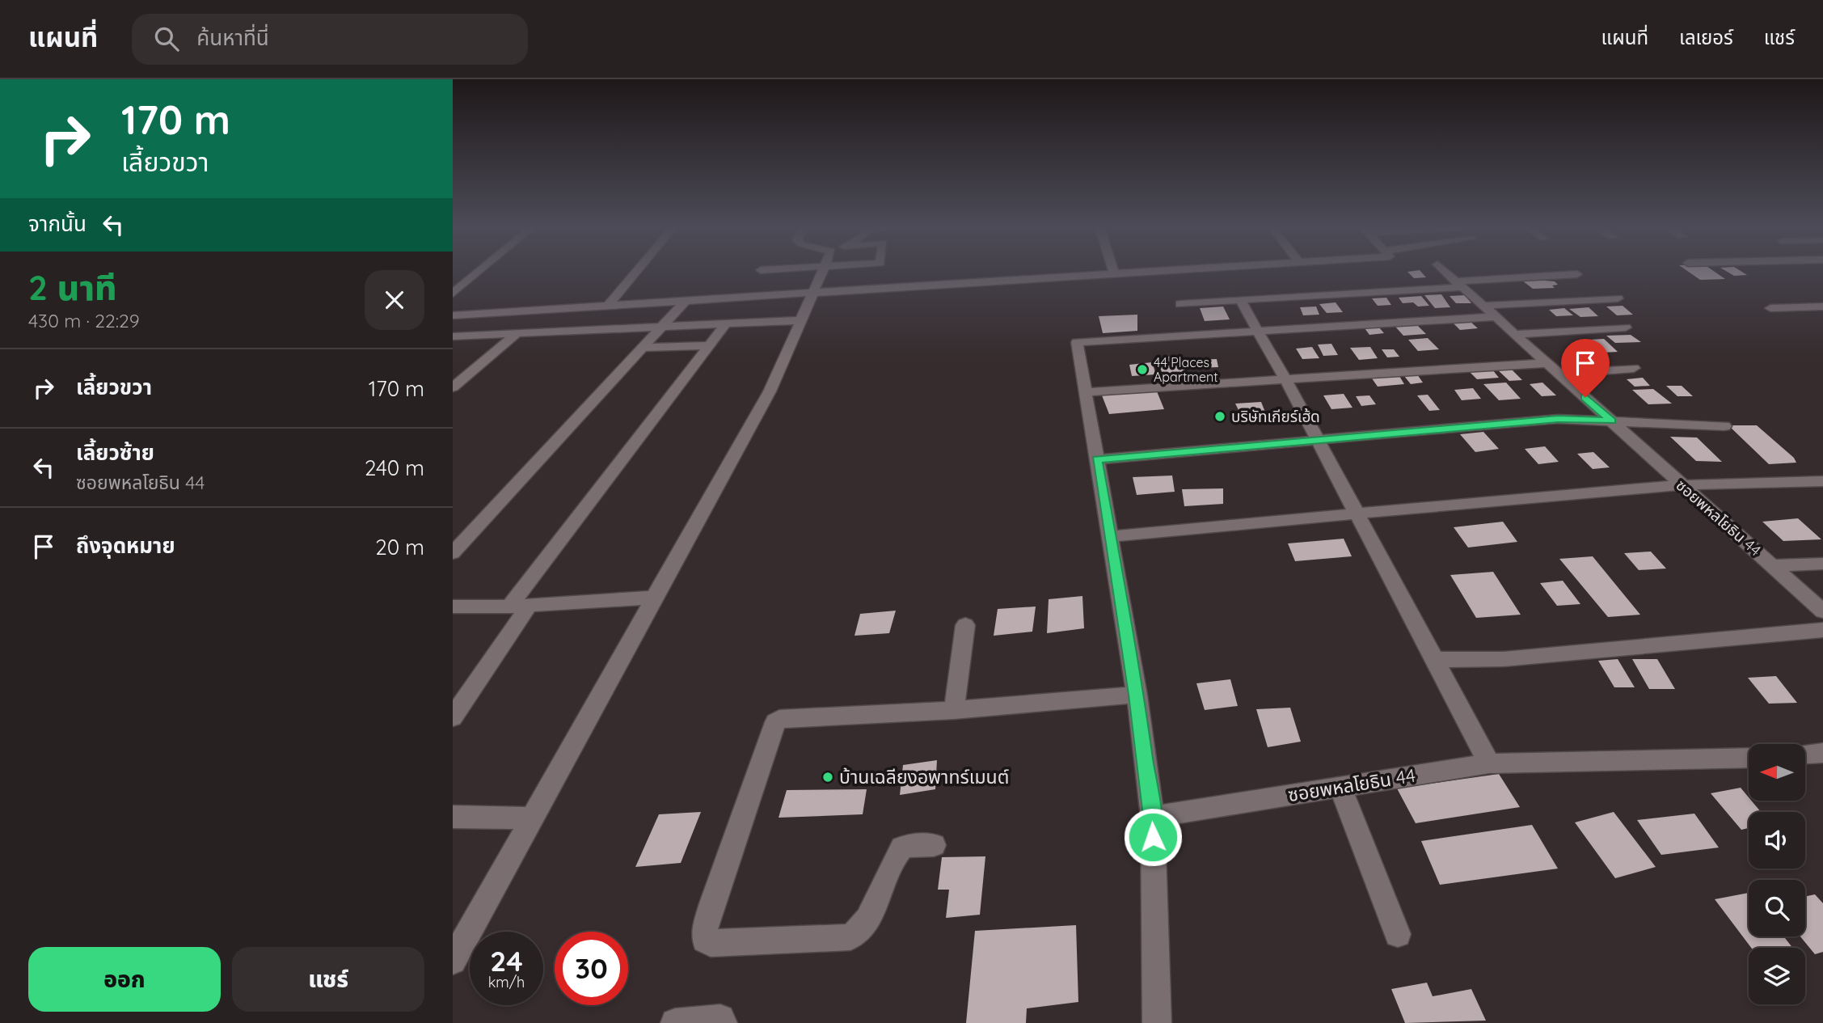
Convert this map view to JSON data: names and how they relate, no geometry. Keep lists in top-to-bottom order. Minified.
{"streets":{"street":["ซอยพหลโยธิน 44"]},"places":["44 Places Apartment","บริษัทเกียร์เฮ้ด","บ้านเฉลียงอพาทร์เมนต์"],"north":"left","page":{"header":"แผนที่","search":"ค้นหาที่นี่","nav":["แผนที่","เลเยอร์","แชร์"],"turn":["170 m","เลี้ยวขวา"],"then":"จากนั้น","heading":["2 นาที","430 m · 22:29"],"list":[{"name":"เลี้ยวขวา","value":"170 m"},{"name":"เลี้ยวซ้าย","note":"ซอยพหลโยธิน 44","value":"240 m"},{"name":"ถึงจุดหมาย","value":"20 m"}],"speed":"24 km/h","limit":"30","buttons":["ออก","แชร์"]}}
